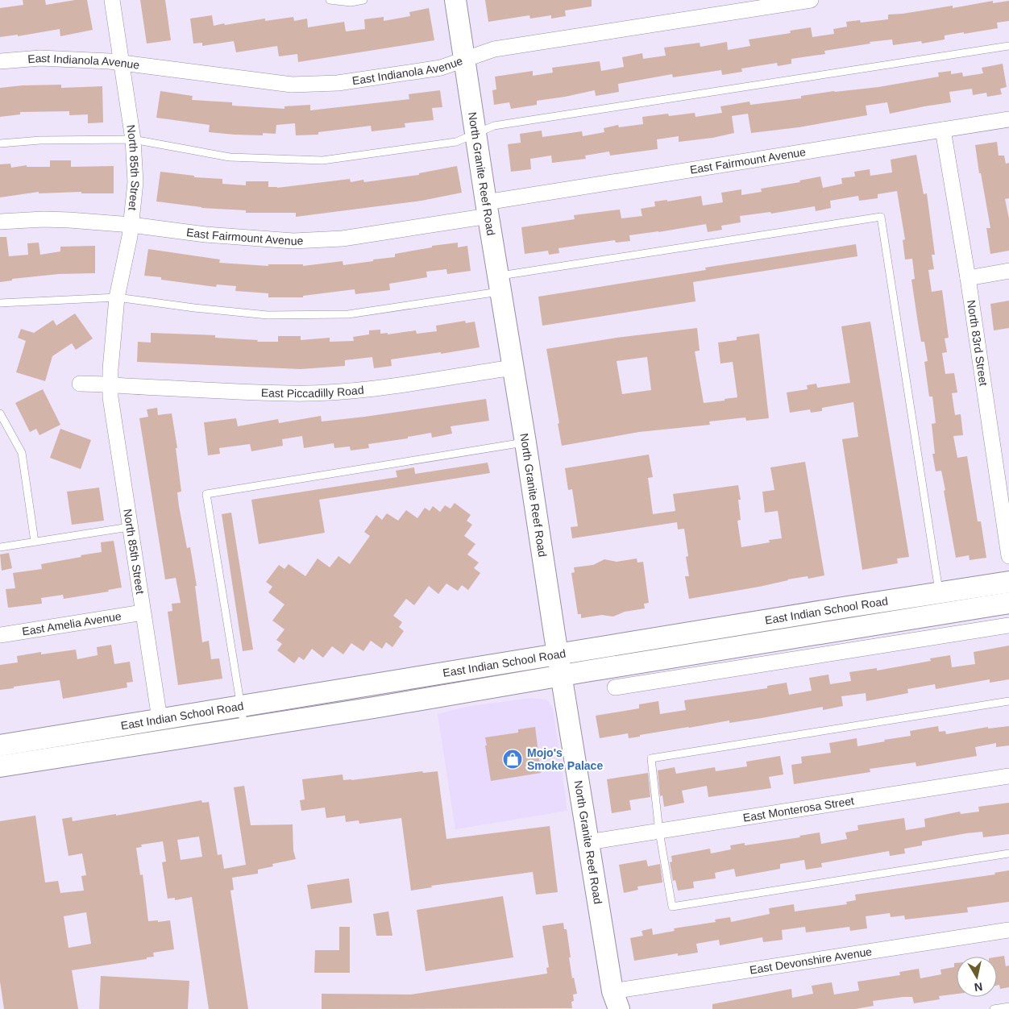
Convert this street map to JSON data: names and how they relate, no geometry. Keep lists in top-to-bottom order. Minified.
{"streets":{"main road":["North Granite Reef Road","East Indian School Road"],"street":["East Indianola Avenue","East Fairmount Avenue","North 85th Street","North 83rd Street","East Piccadilly Road","East Amelia Avenue","East Monterosa Street","East Devonshire Avenue"]},"crossings":[["East Indianola Avenue","North 85th Street"],["East Indianola Avenue","North Granite Reef Road"],["East Fairmount Avenue","North 85th Street"],["East Fairmount Avenue","North Granite Reef Road"],["East Fairmount Avenue","North 83rd Street"],["North 85th Street","East Piccadilly Road"],["North 85th Street","East Indian School Road"],["North 85th Street","East Amelia Avenue"],["North Granite Reef Road","East Piccadilly Road"],["North Granite Reef Road","East Indian School Road"],["North Granite Reef Road","East Monterosa Street"],["North Granite Reef Road","East Devonshire Avenue"]],"places":{"shop":["Mojo's Smoke Palace"]},"north":"bottom"}
